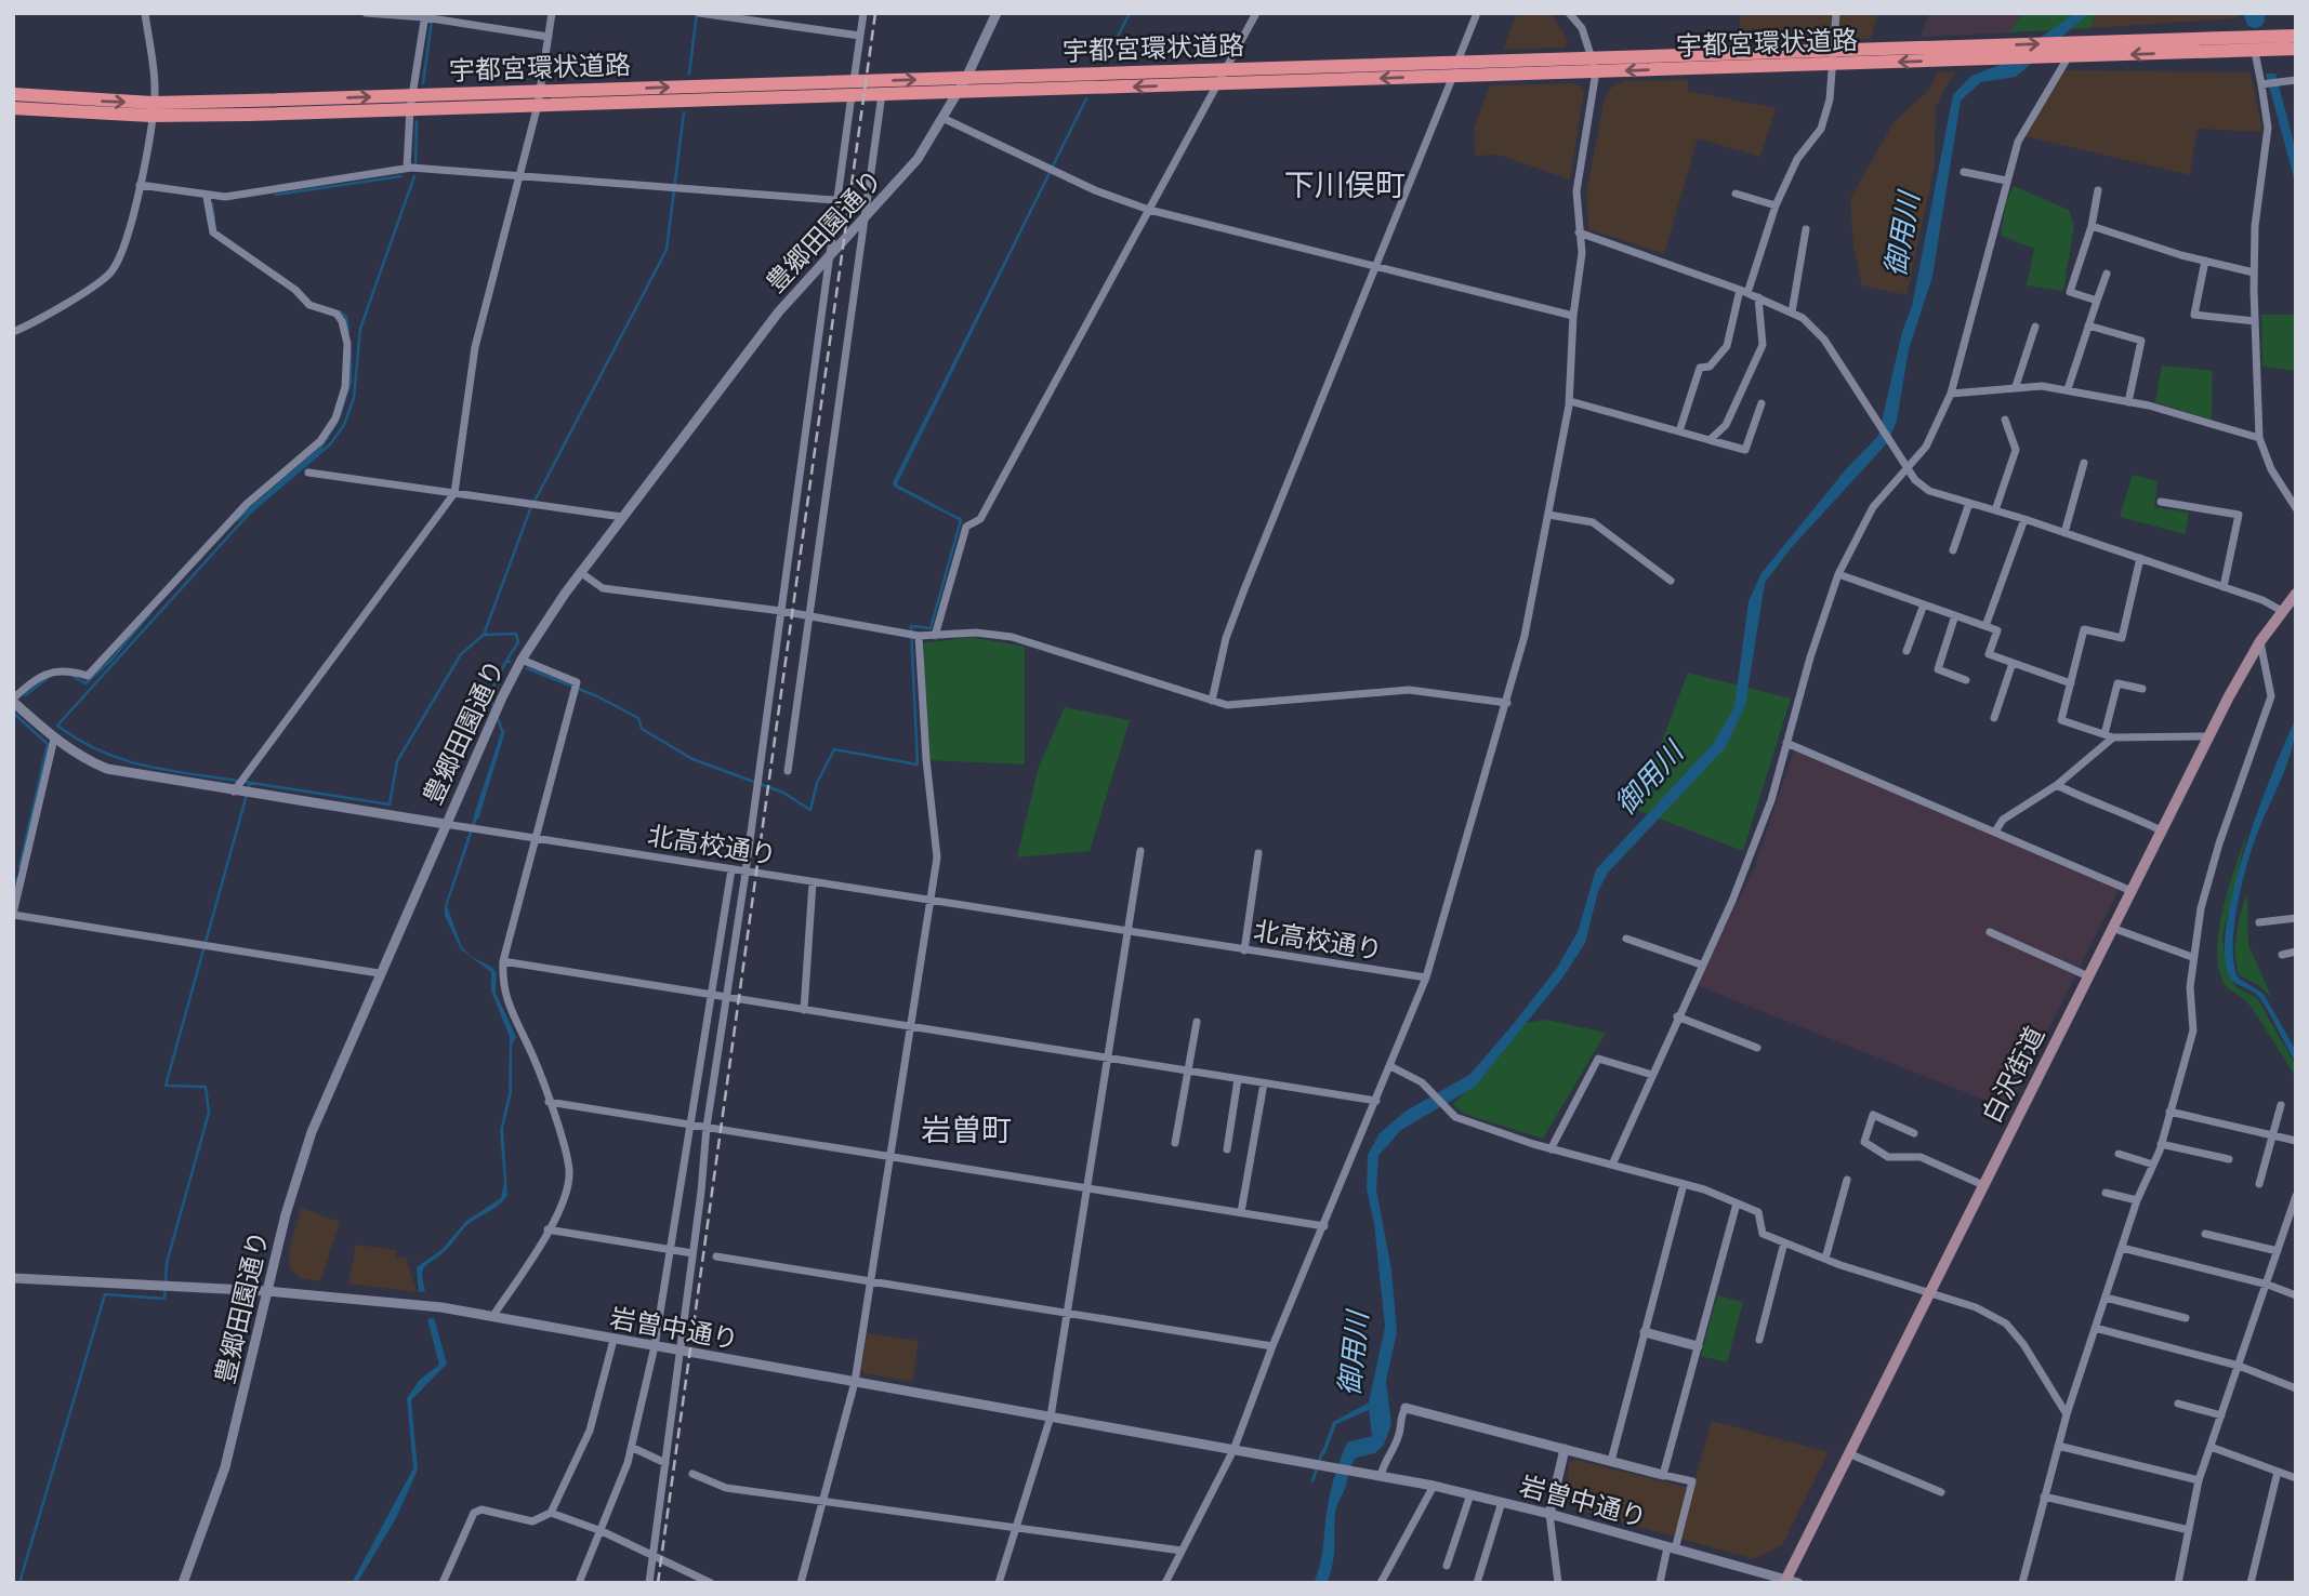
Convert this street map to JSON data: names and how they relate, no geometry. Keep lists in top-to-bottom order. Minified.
{"streets":{"highway":["宇都宮環状道路"],"main road":["白沢街道"],"street":["豊郷田園通り","北高校通り","岩曽中通り"]},"crossings":[["宇都宮環状道路","豊郷田園通り"],["豊郷田園通り","北高校通り"],["豊郷田園通り","岩曽中通り"],["白沢街道","岩曽中通り"]],"districts":["下川俣町","岩曽町"],"water":["御用川"]}
